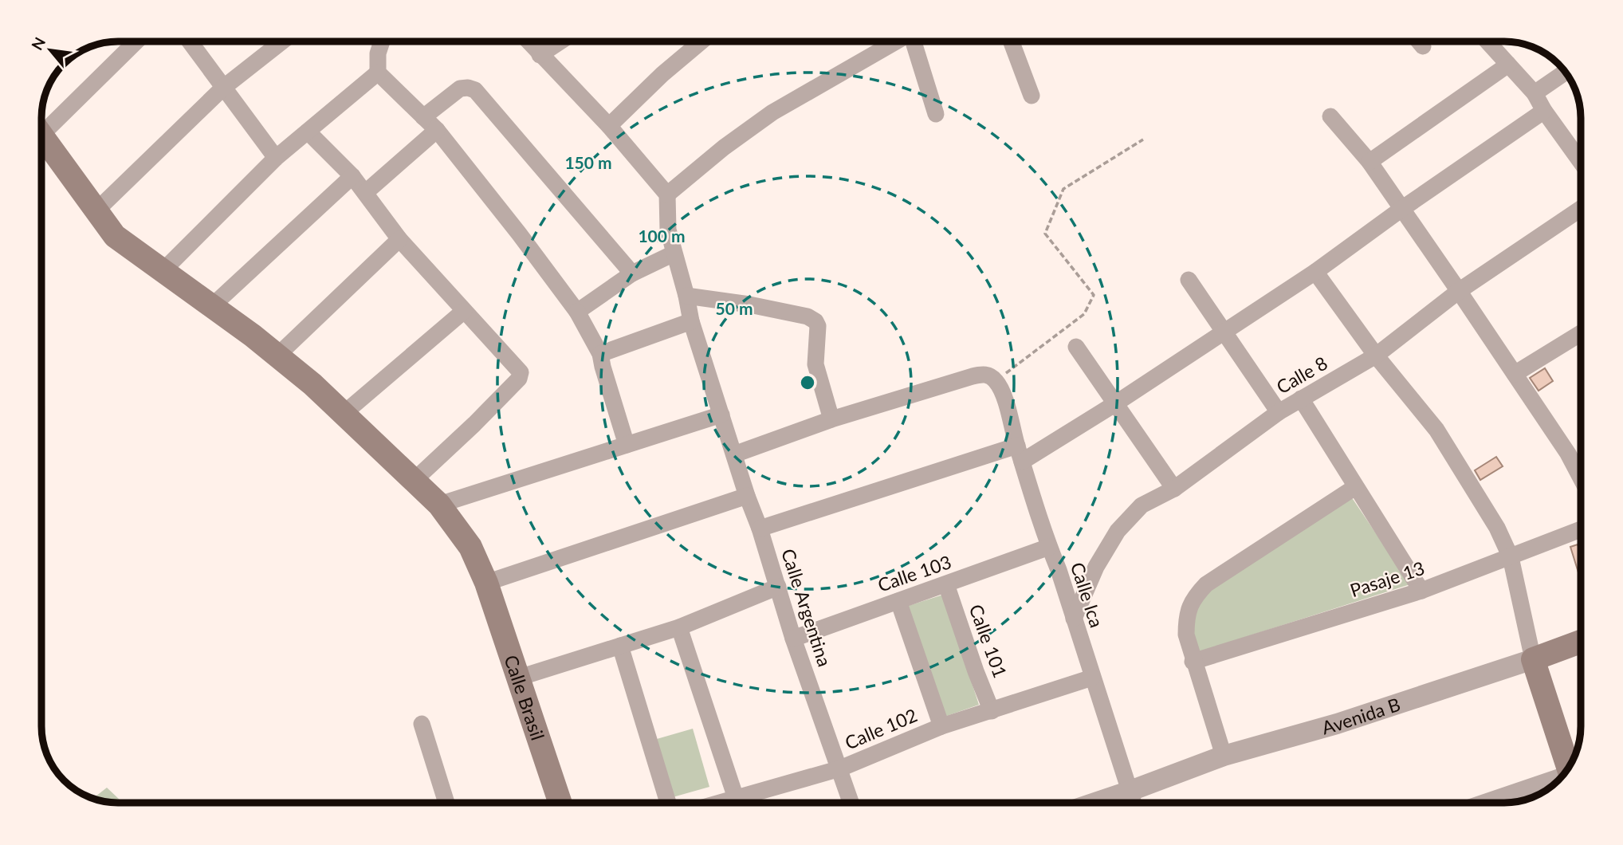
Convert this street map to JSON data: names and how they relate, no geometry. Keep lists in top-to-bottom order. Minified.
{"streets":{"main road":["Calle Brasil","Avenida B"],"street":["Calle 8","Calle 103","Pasaje 13","Calle Ica","Calle Argentina","Calle 101","Calle 102"]},"crossings":[["Calle 8","Calle Ica"],["Calle 103","Calle Ica"],["Calle 103","Calle Argentina"],["Calle 103","Calle 101"],["Calle Ica","Avenida B"],["Calle Ica","Calle 102"],["Calle Argentina","Calle 102"],["Calle 101","Calle 102"]],"north":"top left","rings":["150 m","100 m","50 m"]}
